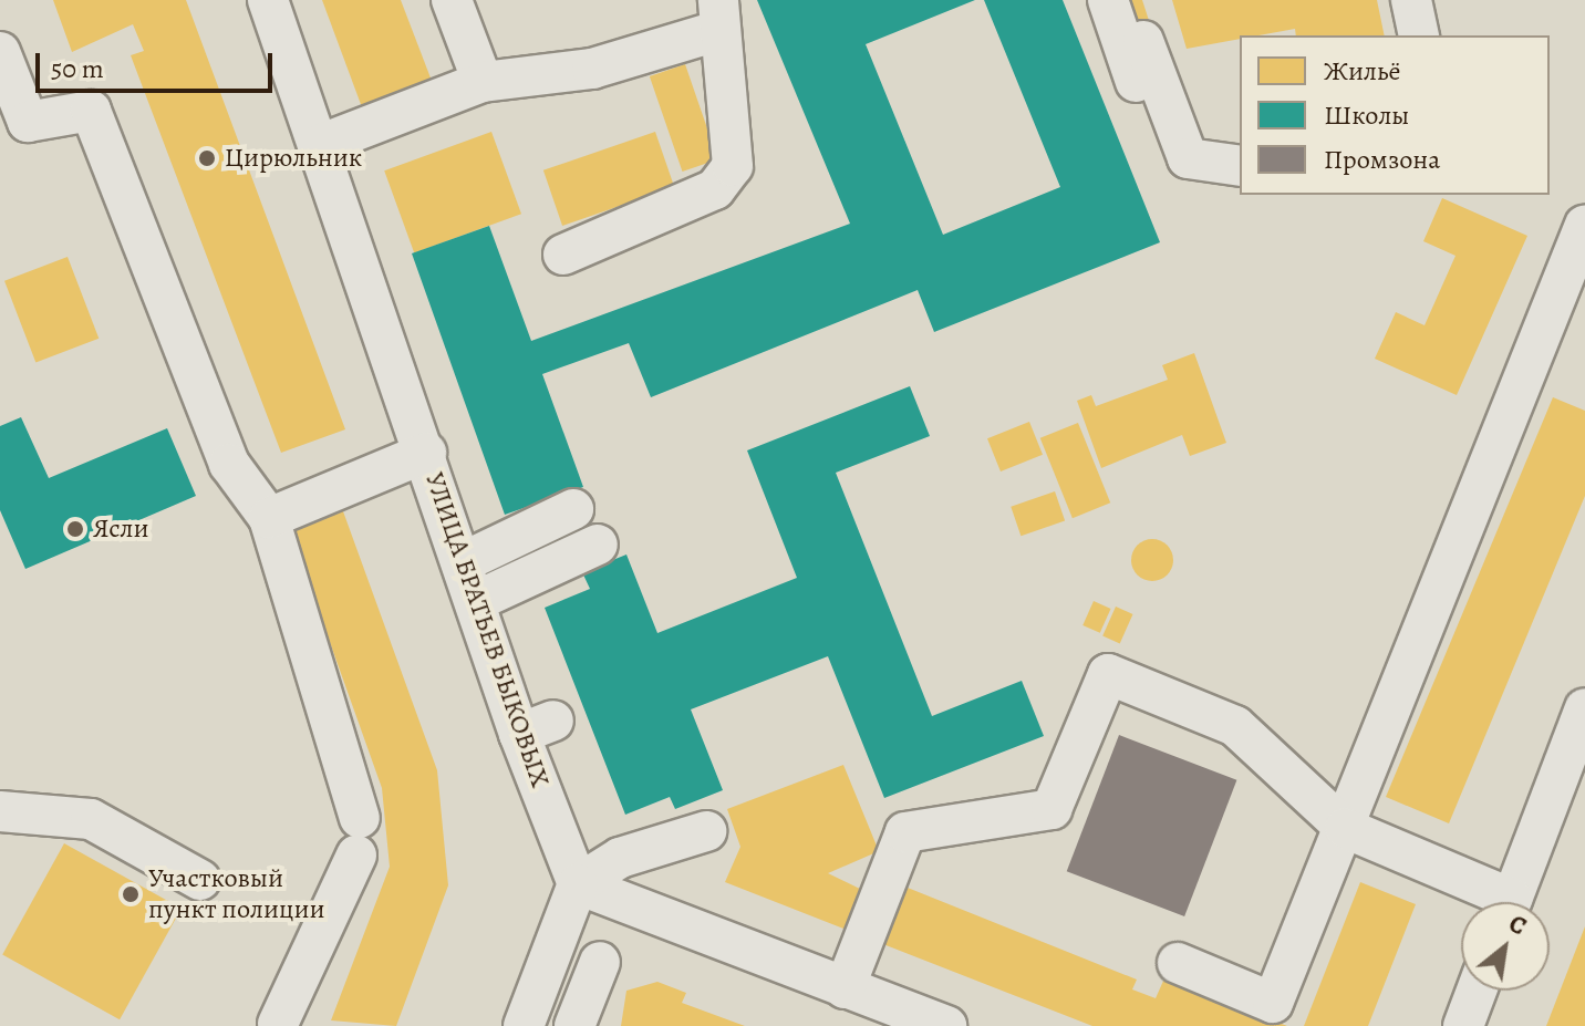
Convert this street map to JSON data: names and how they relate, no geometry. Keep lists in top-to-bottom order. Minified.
{"streets":{"street":["УЛИЦА БРАТЬЕВ БЫКОВЫХ"]},"places":["Цирюльник","Ясли","Участковый пункт полиции"],"legend":["Жильё","Школы","Промзона"],"scale_bar":"50 m","north":"top right"}
